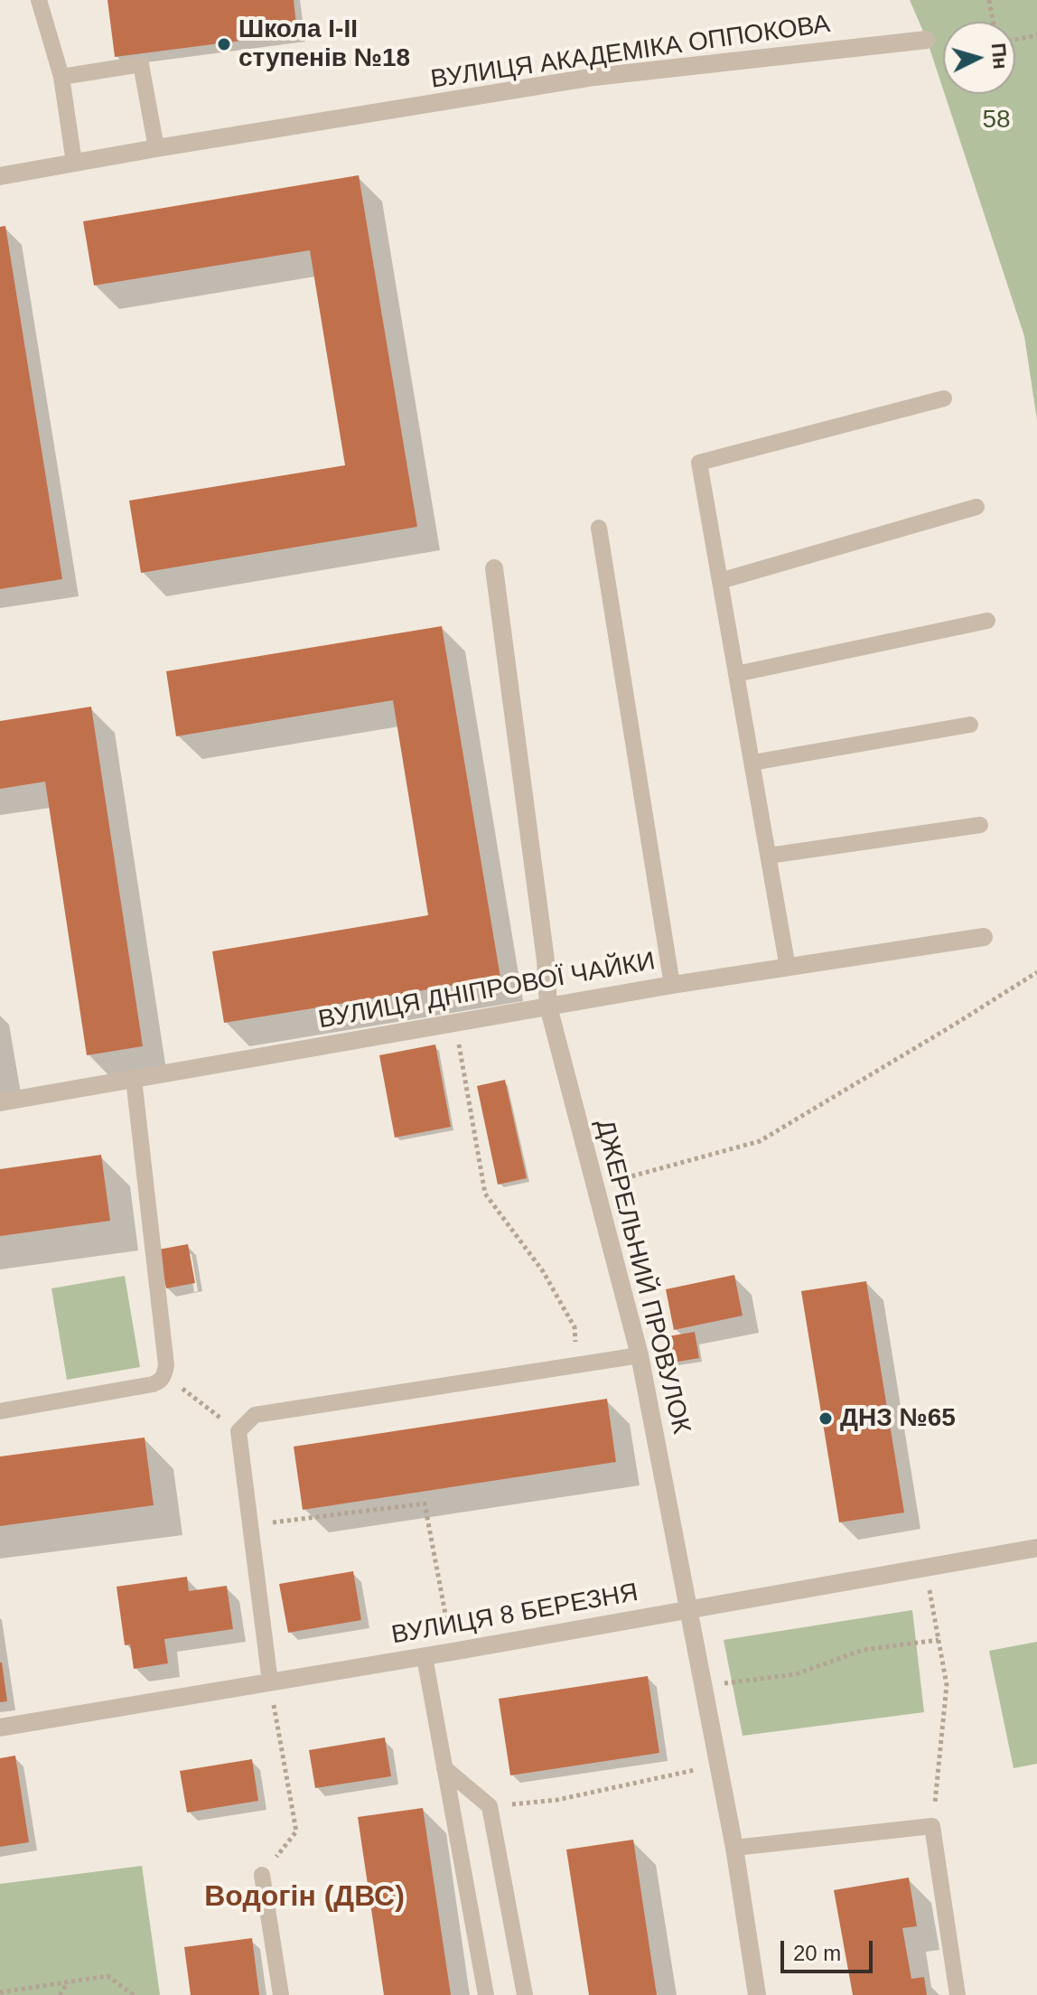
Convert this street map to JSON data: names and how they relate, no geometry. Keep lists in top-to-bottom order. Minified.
{"streets":{"street":["ВУЛИЦЯ АКАДЕМІКА ОППОКОВА","ВУЛИЦЯ ДНІПРОВОЇ ЧАЙКИ","ДЖЕРЕЛЬНИЙ ПРОВУЛОК","ВУЛИЦЯ 8 БЕРЕЗНЯ"]},"crossings":[["ВУЛИЦЯ ДНІПРОВОЇ ЧАЙКИ","ДЖЕРЕЛЬНИЙ ПРОВУЛОК"],["ДЖЕРЕЛЬНИЙ ПРОВУЛОК","ВУЛИЦЯ 8 БЕРЕЗНЯ"]],"districts":["Водогін (ДВС)"],"parks":["58"],"places":["Школа I-II ступенів №18","ДНЗ №65"],"scale_bar":"20 m","north":"right"}
